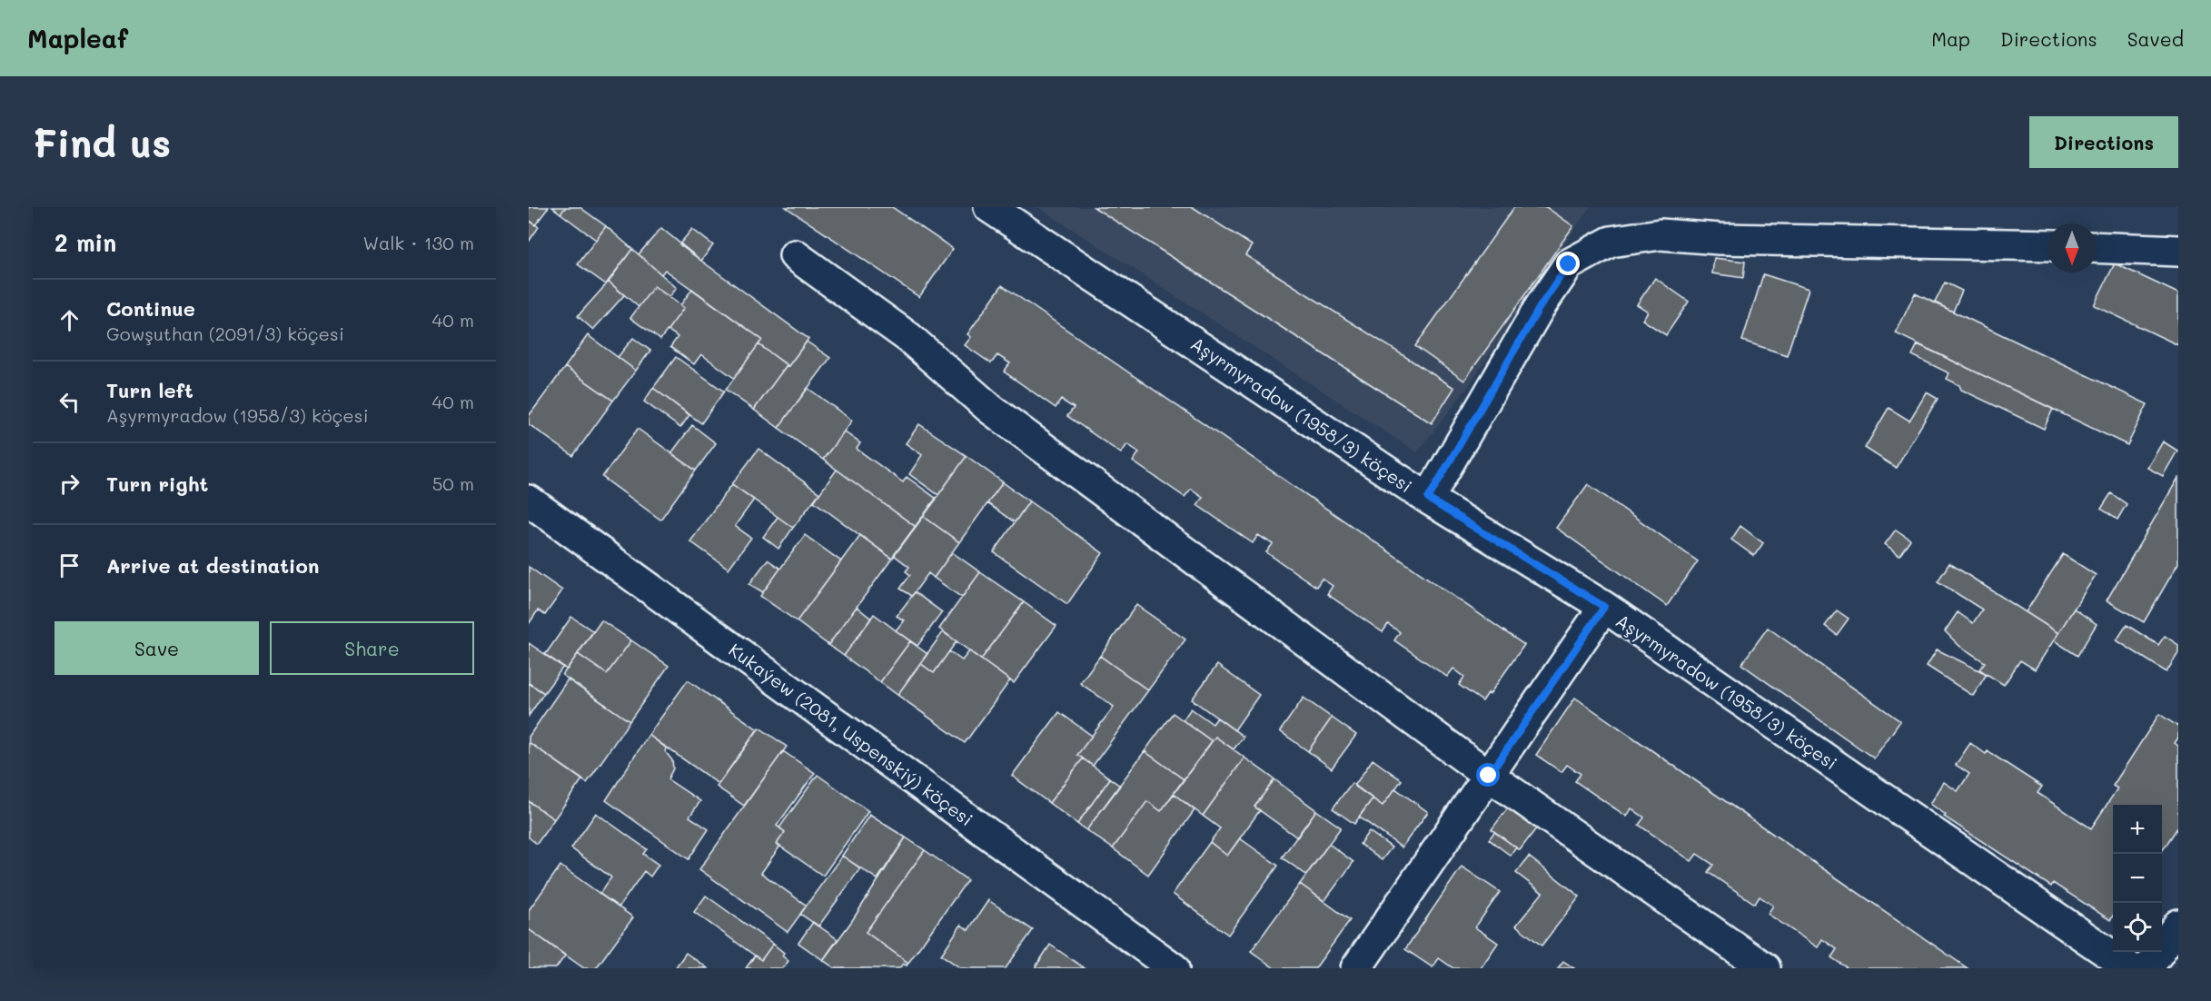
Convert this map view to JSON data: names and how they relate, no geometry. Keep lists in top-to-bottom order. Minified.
{"streets":{"street":["Aşyrmyradow (1958/3) köçesi","Kukaýew (2081, Uspenskiý) köçesi"]},"north":"bottom","page":{"header":"Mapleaf","nav":["Map","Directions","Saved"],"buttons":["Directions",["Save","Share"]],"title":"Find us","heading":["2 min","Walk · 130 m"],"list":[["Continue","Gowşuthan (2091/3) köçesi","40 m"],["Turn left","Aşyrmyradow (1958/3) köçesi","40 m"],["Turn right","50 m"],"Arrive at destination"],"map_buttons":["+","−"]}}
